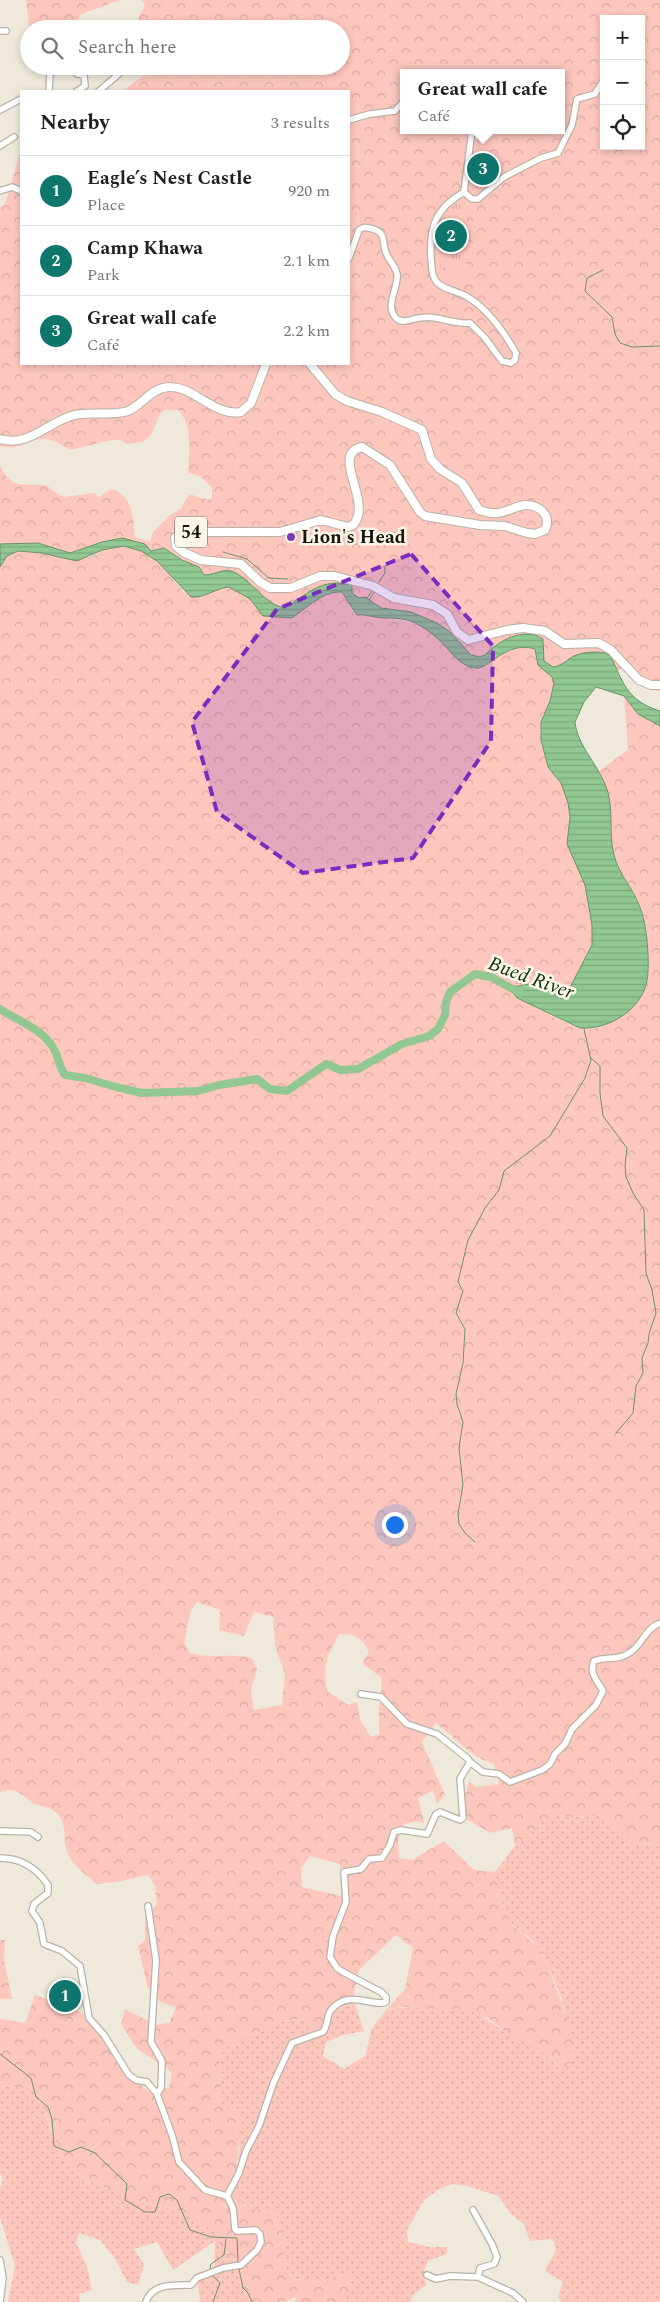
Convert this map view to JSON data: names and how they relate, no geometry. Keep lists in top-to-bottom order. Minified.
{"streets":{"highway":["54"]},"water":["Bued River"],"places":["Lion's Head"],"page":{"map_buttons":["+","−"],"search":"Search here","popup":["Great wall cafe","Café"],"heading":["Nearby","3 results"],"pins":["3","2","1"],"list":[{"mark":"1","name":"Eagle’s Nest Castle","note":"Place","value":"920 m"},{"mark":"2","name":"Camp Khawa","note":"Park","value":"2.1 km"},{"mark":"3","name":"Great wall cafe","note":"Café","value":"2.2 km"}]}}
